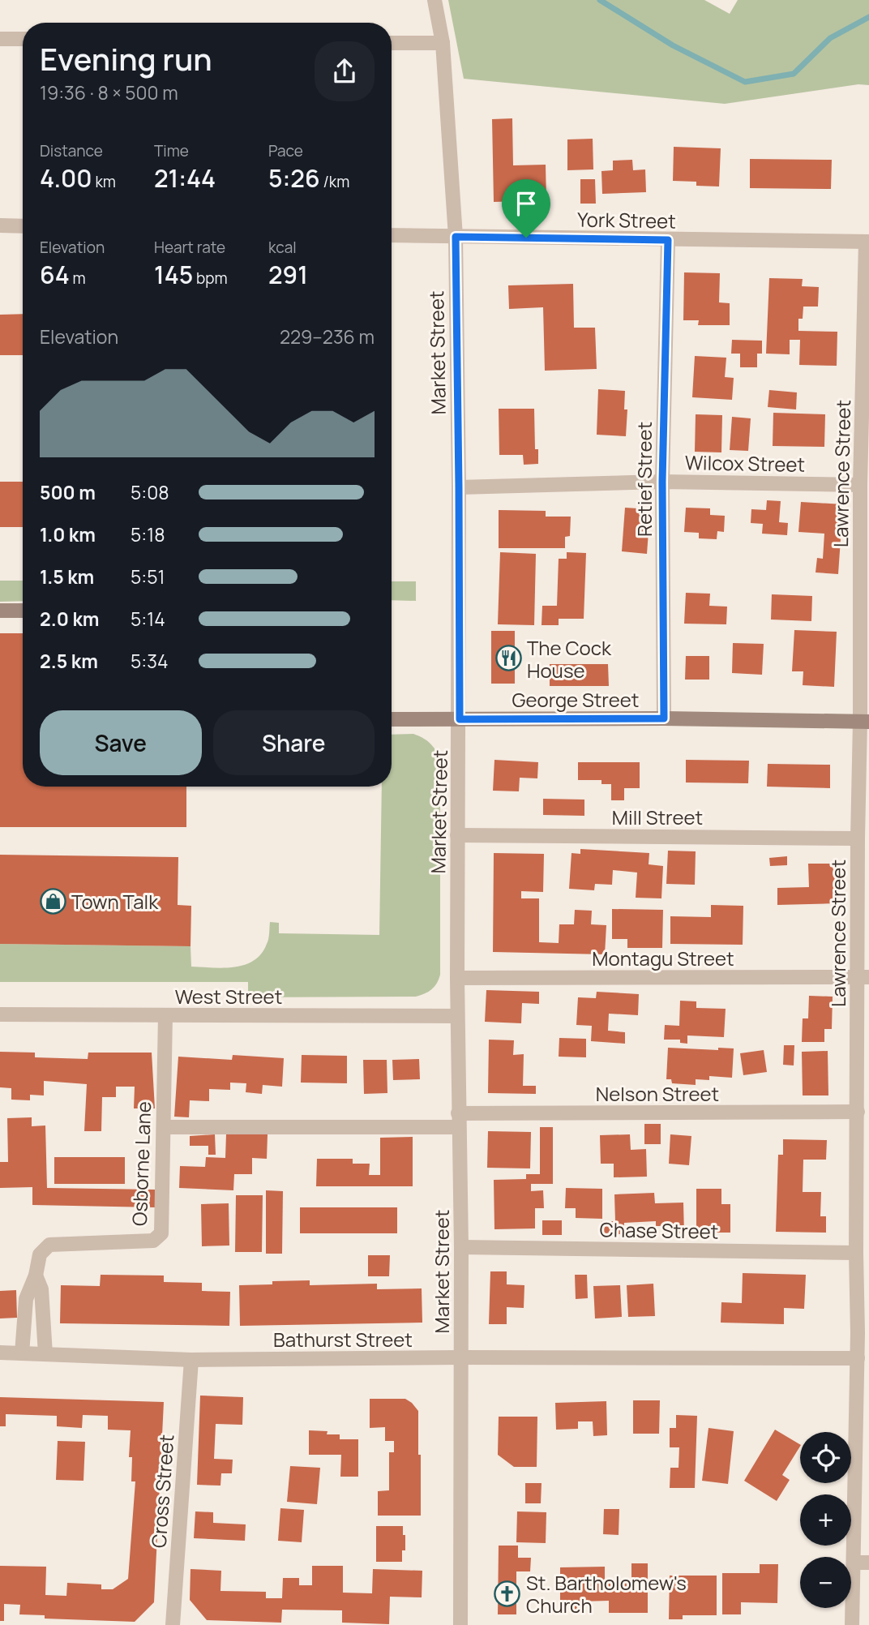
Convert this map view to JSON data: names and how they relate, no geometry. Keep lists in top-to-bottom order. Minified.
{"streets":{"main road":["George Street"],"street":["York Street","Market Street","Wilcox Street","Lawrence Street","Retief Street","Mill Street","Montagu Street","West Street","Nelson Street","Osborne Lane","Chase Street","Bathurst Street","Cross Street"]},"crossings":[["York Street","Market Street"],["York Street","Lawrence Street"],["York Street","Retief Street"],["Market Street","Wilcox Street"],["Market Street","George Street"],["Market Street","Mill Street"],["Market Street","Montagu Street"],["Market Street","West Street"],["Market Street","Nelson Street"],["Market Street","Chase Street"],["Market Street","Bathurst Street"],["Wilcox Street","Lawrence Street"],["Wilcox Street","Retief Street"],["Lawrence Street","George Street"],["Lawrence Street","Mill Street"],["Lawrence Street","Montagu Street"],["Lawrence Street","Nelson Street"],["Lawrence Street","Chase Street"],["Lawrence Street","Bathurst Street"],["Retief Street","George Street"],["West Street","Osborne Lane"],["Nelson Street","Osborne Lane"],["Osborne Lane","Bathurst Street"],["Bathurst Street","Cross Street"]],"places":{"restaurant":["The Cock House"],"shop":["Town Talk"],"church":["St. Bartholomew's Church"]},"page":{"heading":["Evening run","19:36 · 8 × 500 m"],"stats":[["Distance","4.00 km"],["Time","21:44"],["Pace","5:26 /km"],["Elevation","64 m"],["Heart rate","145 bpm"],["kcal","291"]],"chart":["Elevation","229–236 m"],"list":[{"name":"500 m","note":"5:08"},{"name":"1.0 km","note":"5:18"},{"name":"1.5 km","note":"5:51"},{"name":"2.0 km","note":"5:14"},{"name":"2.5 km","note":"5:34"}],"buttons":["Save","Share"],"map_buttons":["+","−"]}}
